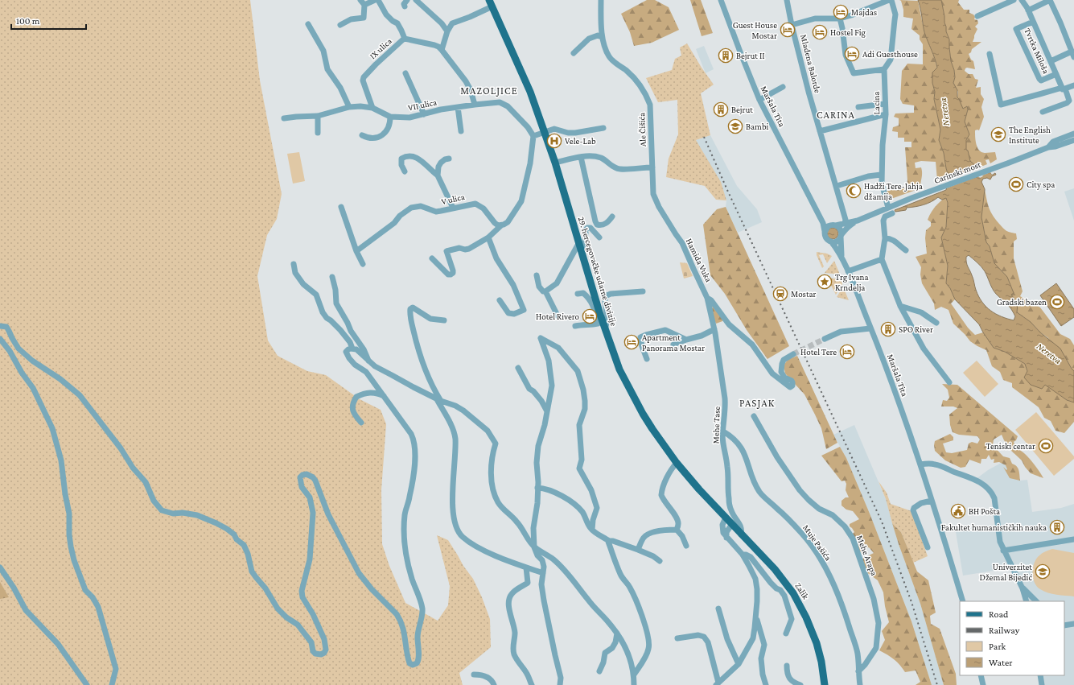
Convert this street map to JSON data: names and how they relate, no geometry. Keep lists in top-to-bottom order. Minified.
{"streets":{"main road":["29. hercegovačke udarne divizije","Zalik"],"street":["IX ulica","Tvrtka Miloša","Mladena Balorde","Lacina","VII ulica","Maršala Tita","Ale Čišića","Carinski most","V ulica","Hamida Vuka","Mehe Tase","Muje Pašića","Mehe Arapa"]},"crossings":[["IX ulica","VII ulica"],["Lacina","Carinski most"],["Ale Čišića","Hamida Vuka"],["Hamida Vuka","Mehe Tase"],["29. hercegovačke udarne divizije","Zalik"],["Mehe Tase","Muje Pašića"],["Mehe Tase","Zalik"],["Muje Pašića","Mehe Arapa"]],"districts":["MAZOLJICE","CARINA","PASJAK"],"water":["Neretva"],"places":{"hotel":["Majdas","Guest House Mostar","Hostel Fig","Adi Guesthouse","Hotel Rivero","Apartment Panorama Mostar","Hotel Tere"],"building":["Bejrut II","Bejrut","SPO River","Fakultet humanističkih nauka"],"school or university":["Bambi","The English Institute","Univerzitet Džemal Bijedić"],"hospital":["Vele-Lab"],"sports":["City spa","Gradski bazen","Teniski centar"],"mosque":["Hadži Tere-Jahja džamija"],"place":["Trg Ivana Krndelja"],"station":["Mostar"],"public building":["BH Pošta"]},"legend":["Road","Railway","Park","Water"],"scale_bar":"100 m"}
